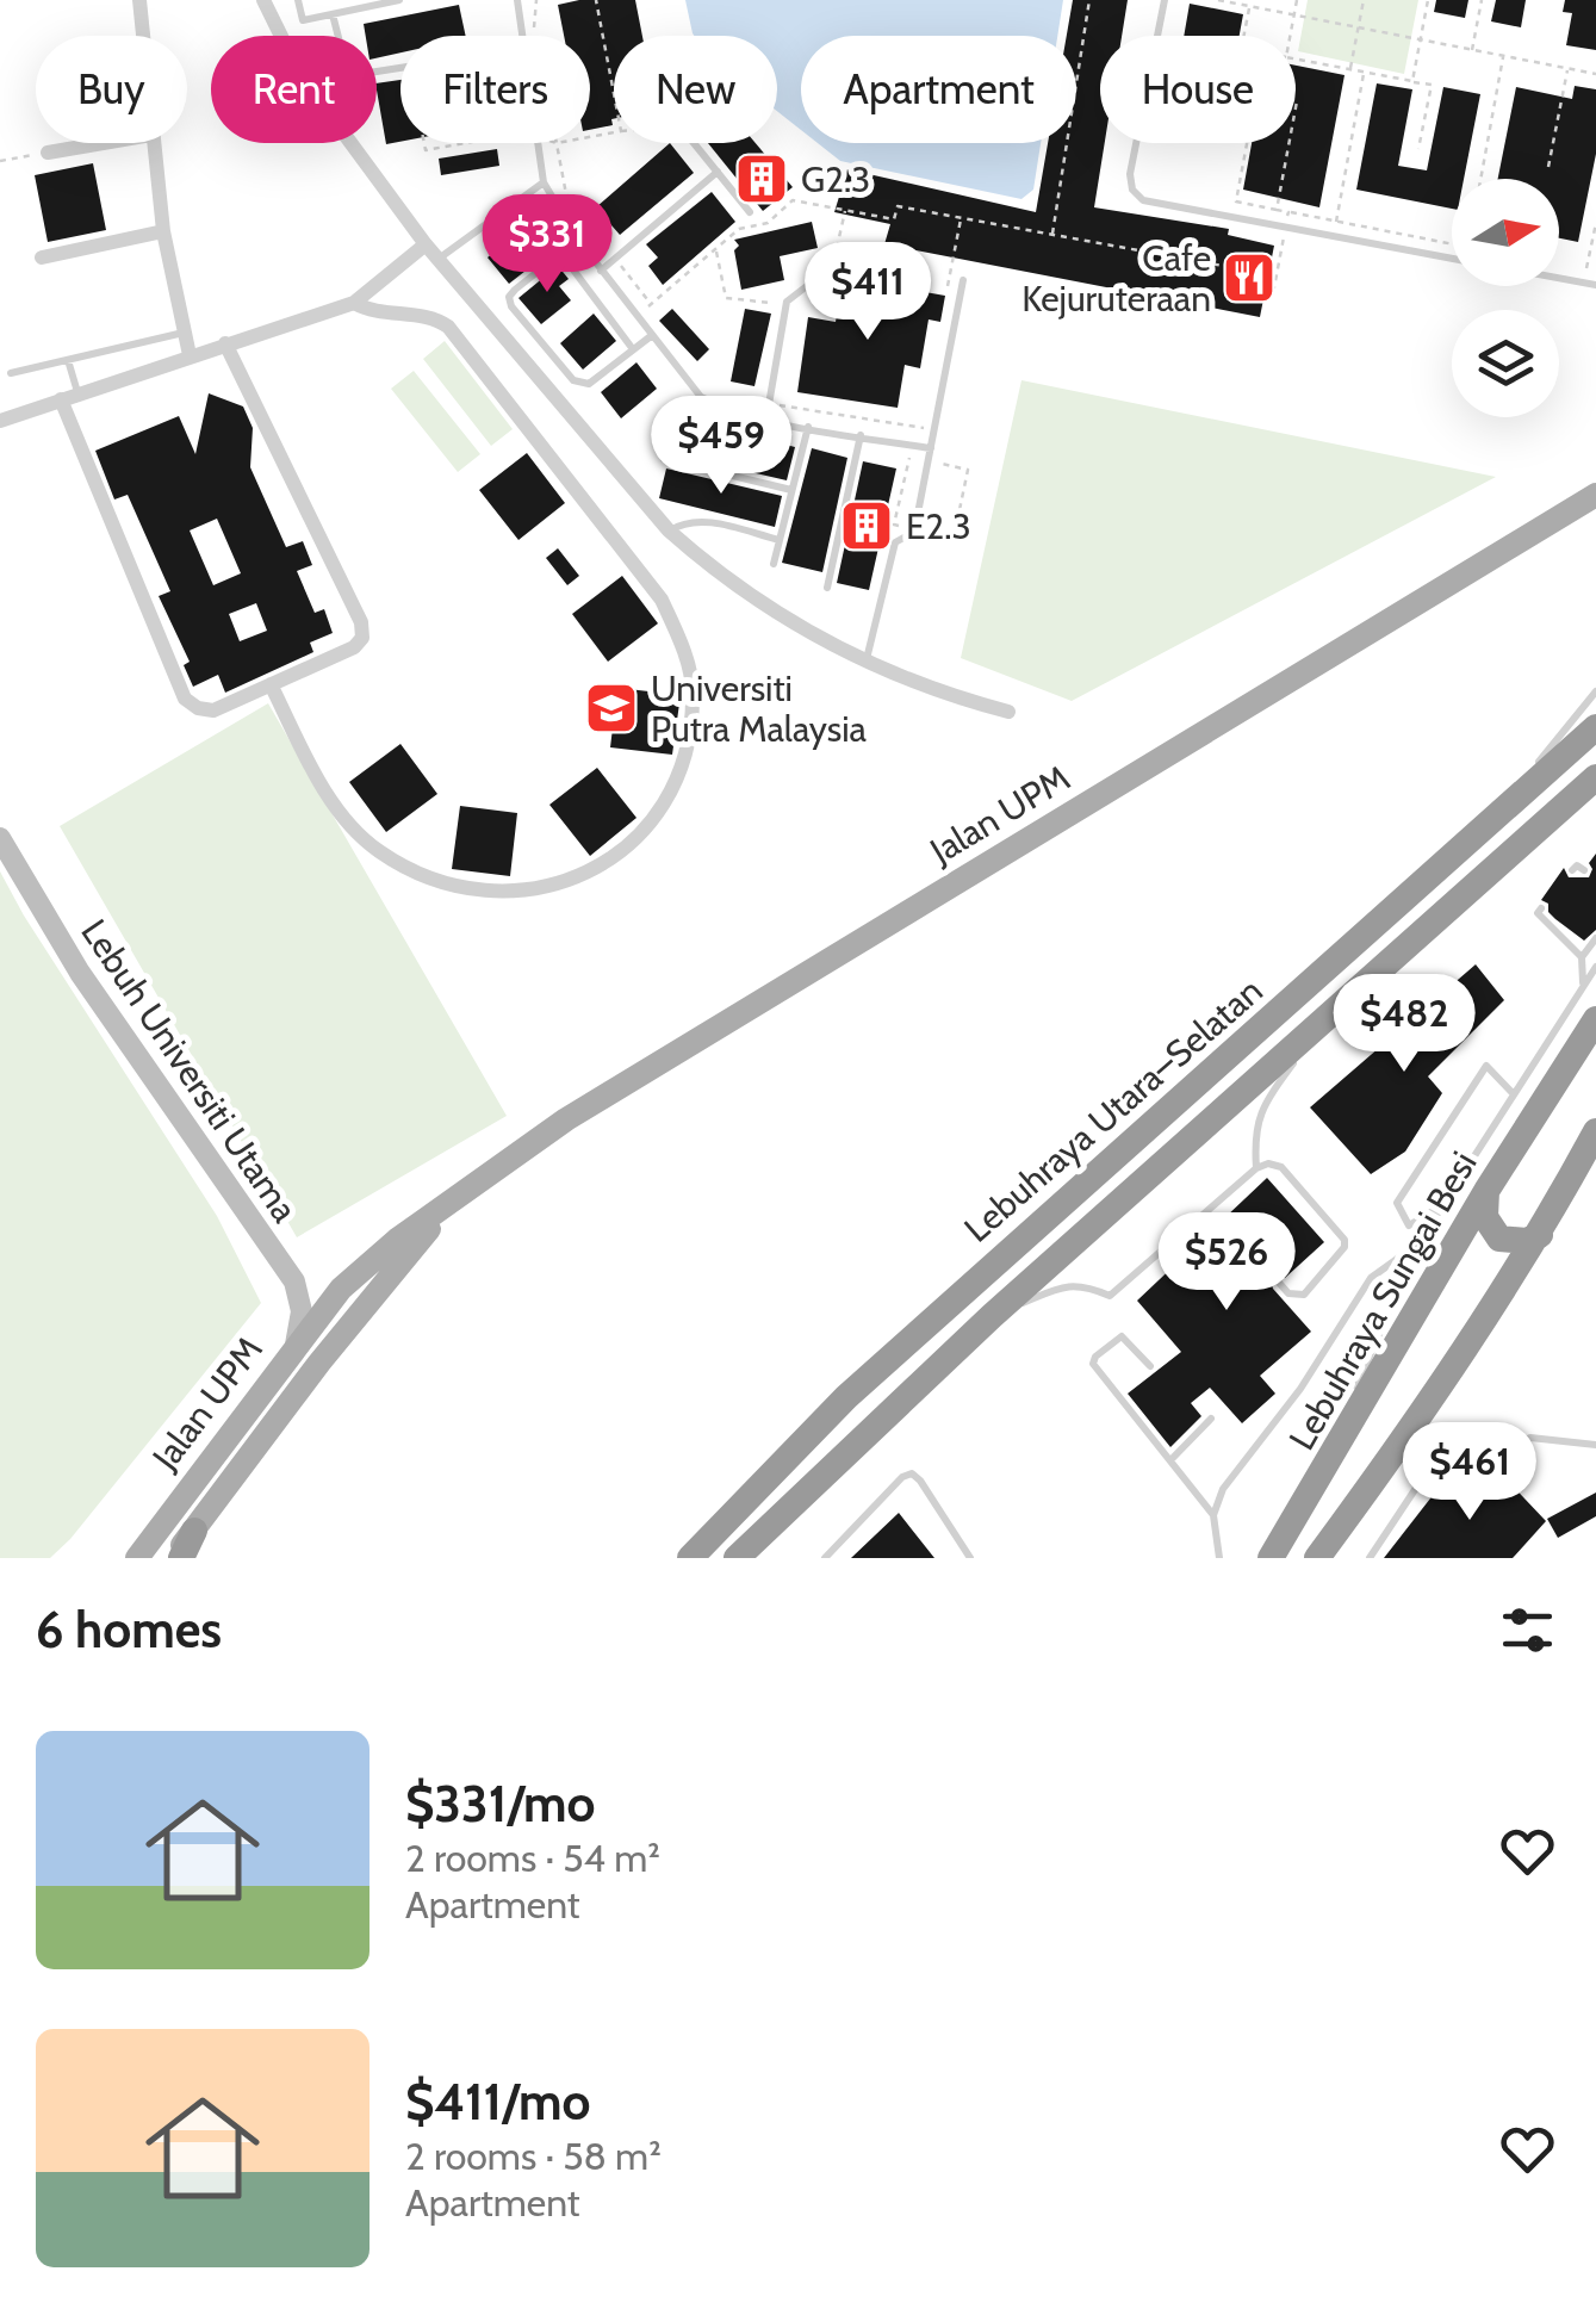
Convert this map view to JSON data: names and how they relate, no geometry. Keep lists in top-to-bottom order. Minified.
{"streets":{"highway":["Lebuhraya Utara–Selatan","Lebuhraya Sungai Besi"],"main road":["Jalan UPM","Lebuh Universiti Utama"]},"crossings":[["Jalan UPM","Lebuh Universiti Utama"]],"places":{"building":["G2.3","E2.3"],"restaurant":["Cafe Kejuruteraan"],"school or university":["Universiti Putra Malaysia"]},"north":"right","page":{"chip":["Buy","Rent","Filters","New","Apartment","House"],"price":["$331","$411","$459","$482","$526","$461"],"heading":"6 homes","list":[{"name":"$331/mo","note":"2 rooms · 54 m² · Apartment"},{"name":"$411/mo","note":"2 rooms · 58 m² · Apartment"}]}}
